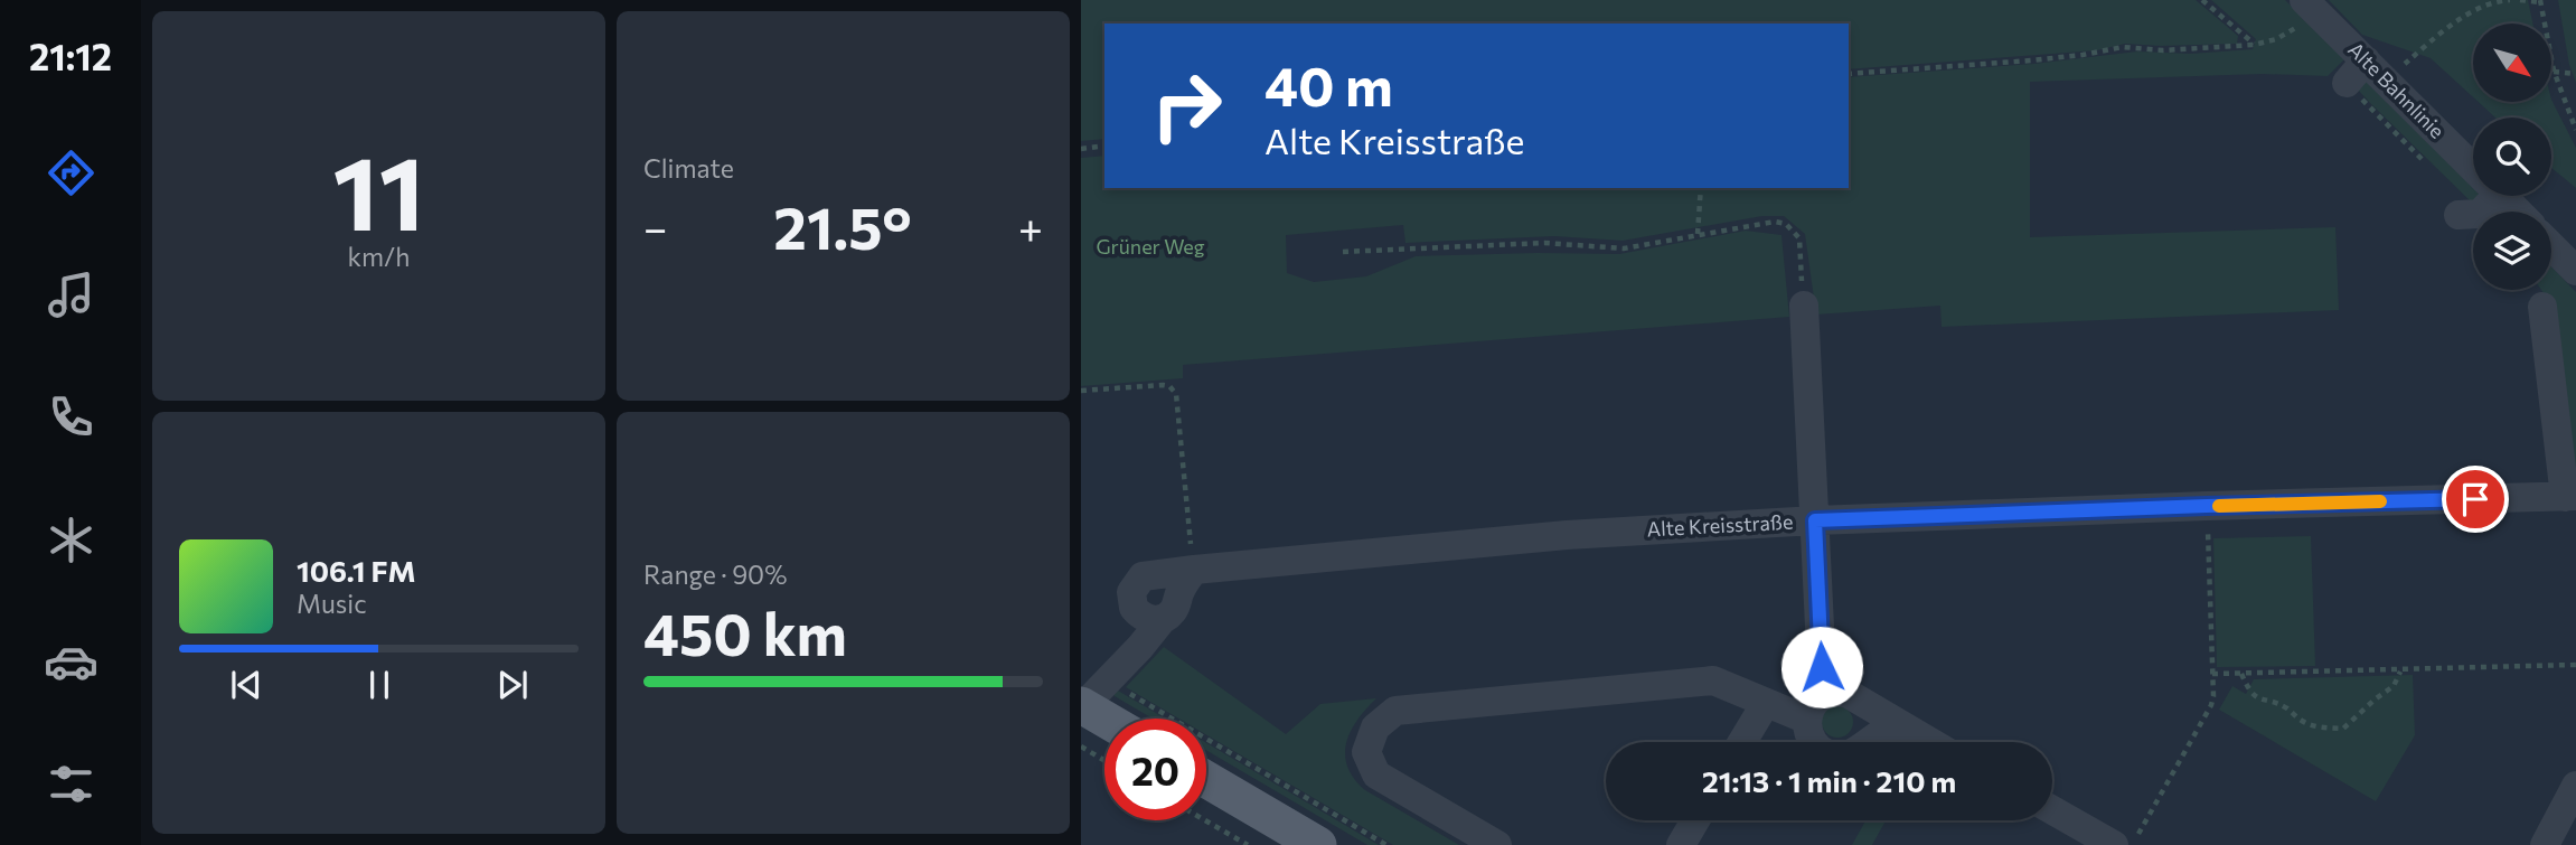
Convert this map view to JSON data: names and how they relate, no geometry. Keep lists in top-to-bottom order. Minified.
{"streets":{"street":["Alte Bahnlinie","Alte Kreisstraße"]},"parks":["Grüner Weg"],"north":"bottom right","page":{"tabs":"21:12","tile":[["11","km/h"],"Climate",["Range · 90%","450 km"]],"turn":["40 m","Alte Kreisstraße"],"heat":["−","21.5°","+"],"song":["106.1 FM","Music"],"limit":"20","trip":"21:13 · 1 min · 210 m"}}
